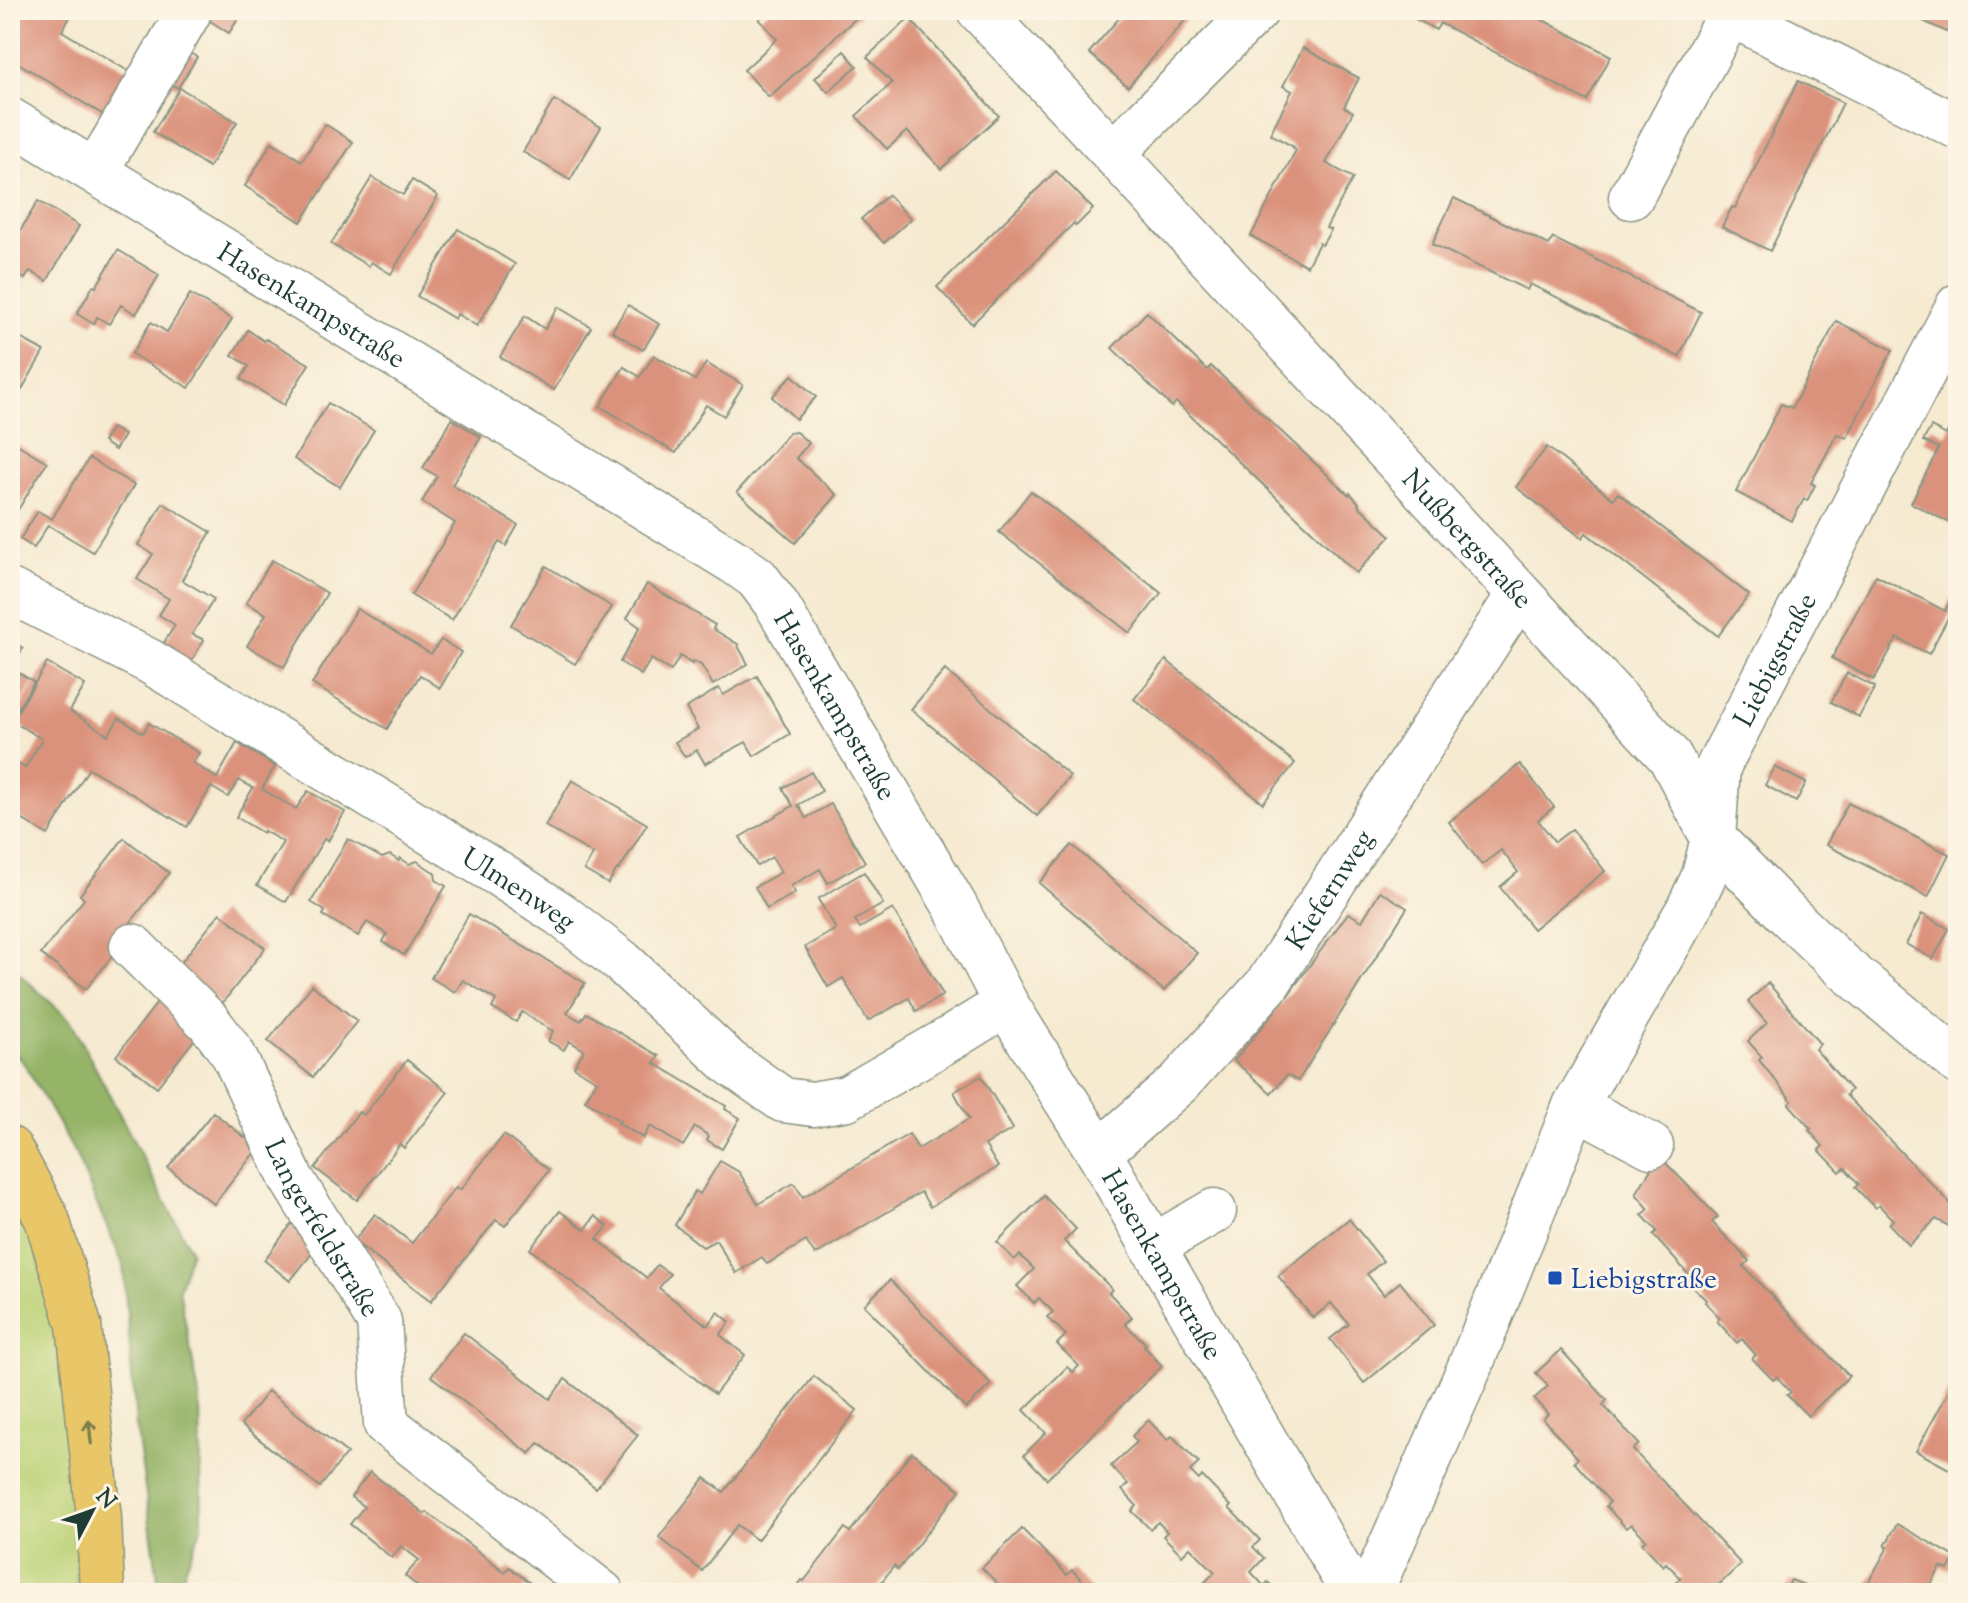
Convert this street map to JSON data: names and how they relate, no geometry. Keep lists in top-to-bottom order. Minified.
{"streets":{"street":["Hasenkampstraße","Nußbergstraße","Liebigstraße","Ulmenweg","Kiefernweg","Langerfeldstraße"]},"crossings":[["Hasenkampstraße","Ulmenweg"],["Hasenkampstraße","Kiefernweg"],["Nußbergstraße","Liebigstraße"],["Nußbergstraße","Kiefernweg"]],"places":{"transit":["Liebigstraße"]},"north":"top right"}
